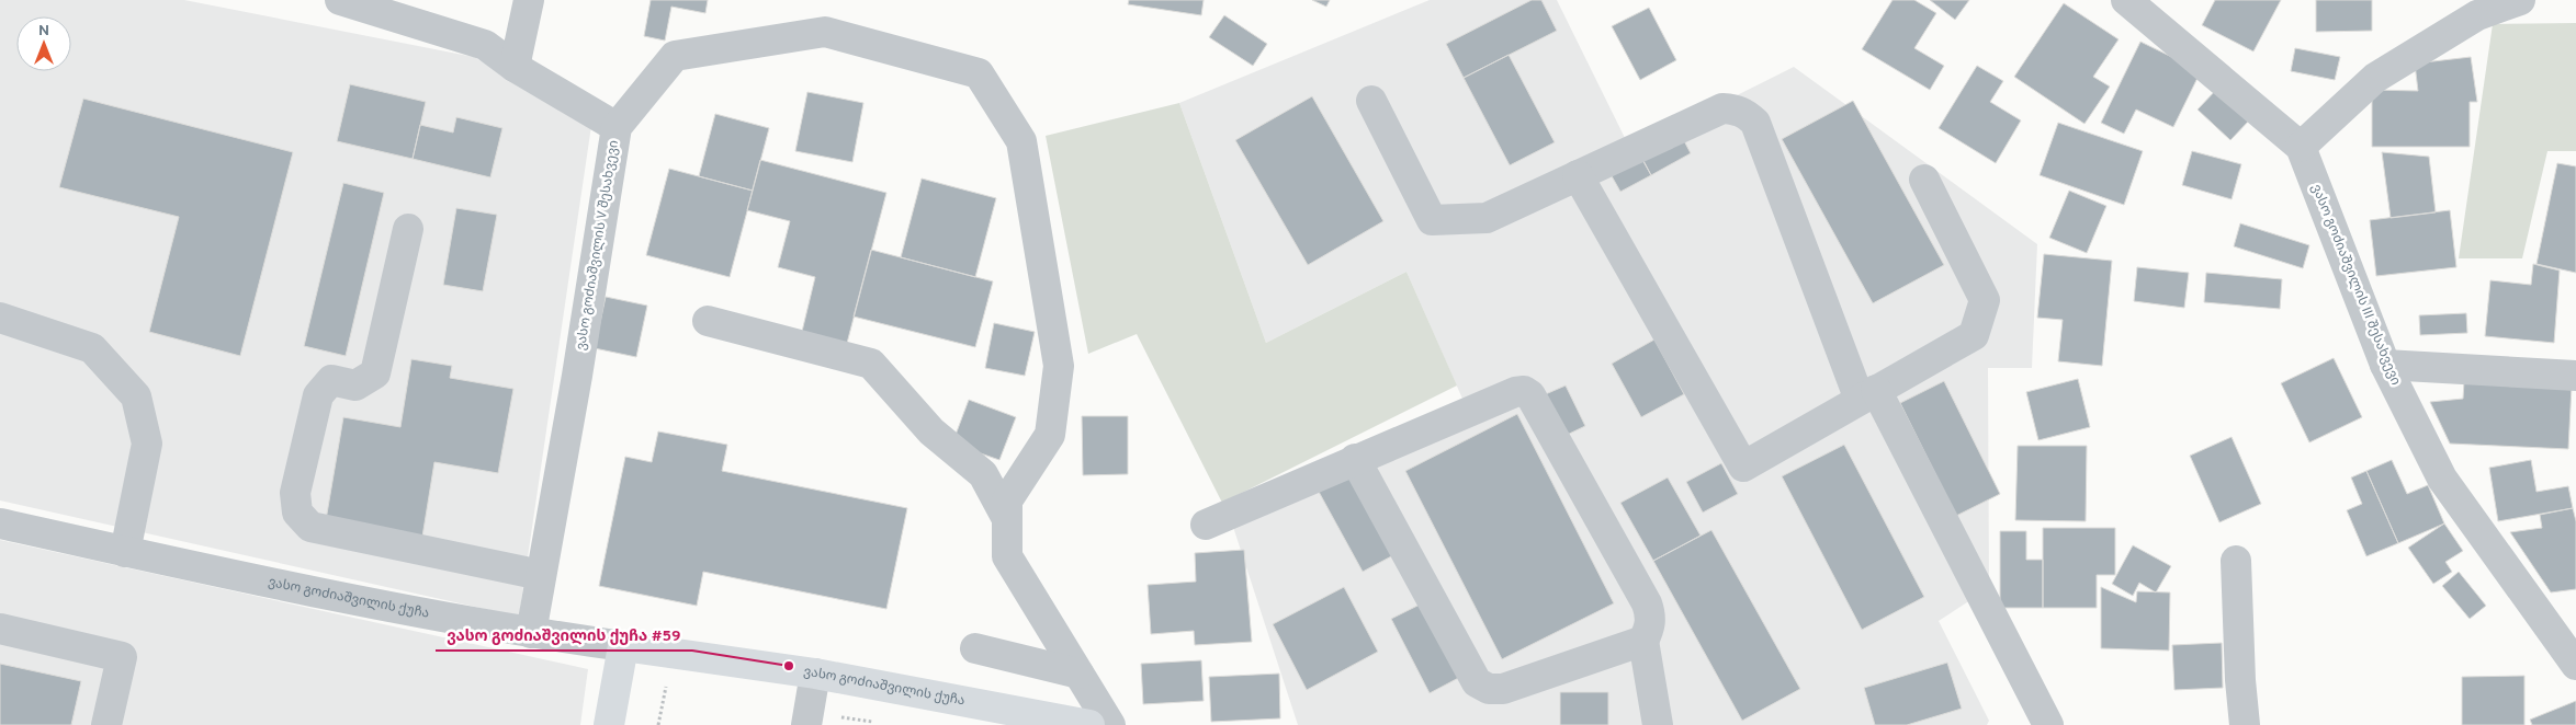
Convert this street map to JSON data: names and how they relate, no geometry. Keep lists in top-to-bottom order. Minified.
{"streets":{"main road":["ვასო გოძიაშვილის ქუჩა"],"street":["ვასო გოძიაშვილის V შესახვევი","ვასო გოძიაშვილის III შესახვევი"]},"crossings":[["ვასო გოძიაშვილის V შესახვევი","ვასო გოძიაშვილის ქუჩა"]],"places":["ვასო გოძიაშვილის ქუჩა #59"],"north":"top"}
